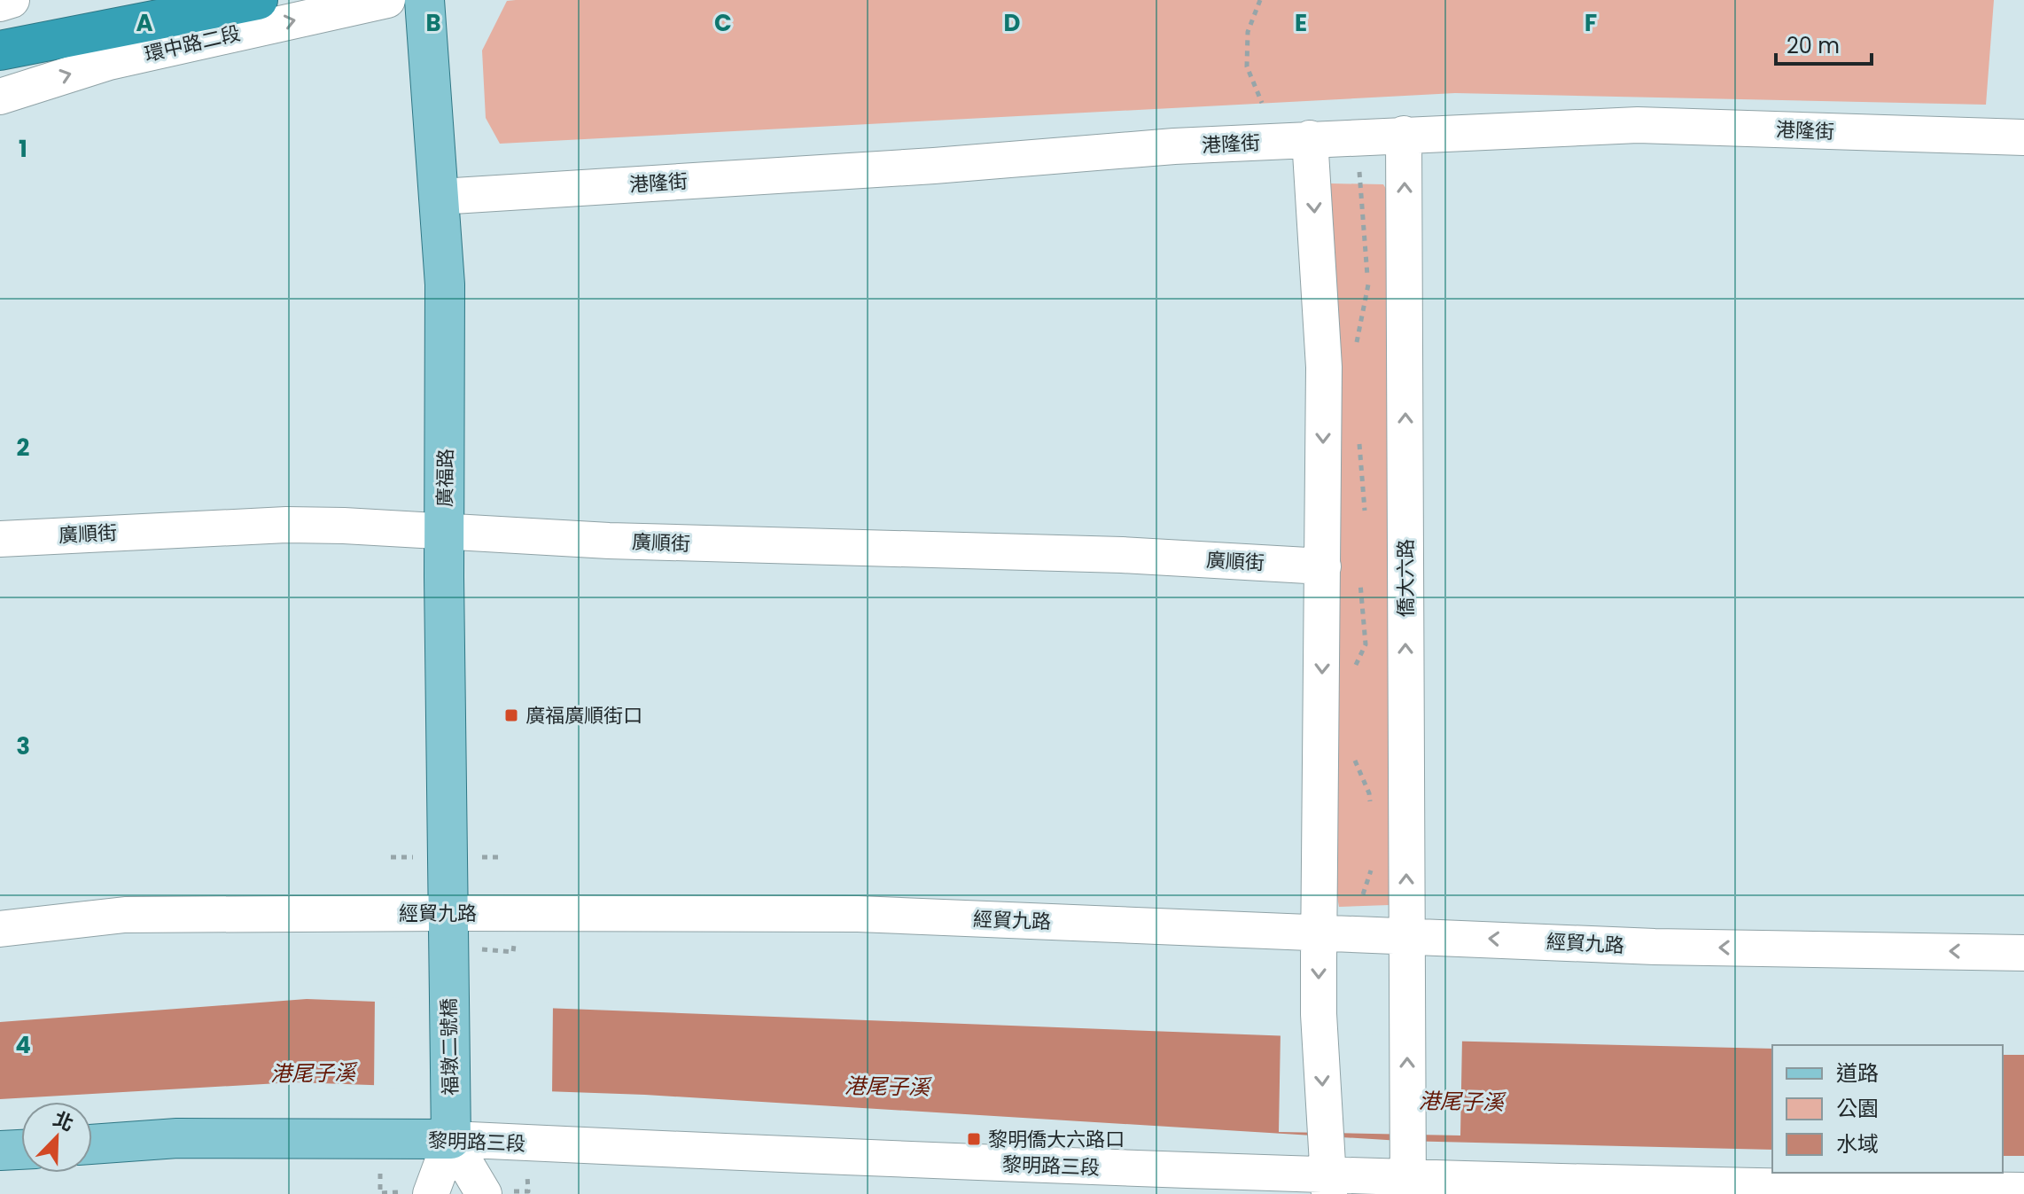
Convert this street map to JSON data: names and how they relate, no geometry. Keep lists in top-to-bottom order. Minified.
{"streets":{"main road":["廣福路","福墩二號橋","黎明路三段"],"street":["環中路二段","港隆街","廣順街","僑大六路","經貿九路"]},"crossings":[["港隆街","廣福路"],["港隆街","僑大六路"],["廣福路","廣順街"],["廣福路","經貿九路"],["廣福路","福墩二號橋"],["僑大六路","經貿九路"],["僑大六路","黎明路三段"],["福墩二號橋","黎明路三段"]],"one_way":["環中路二段"],"water":["港尾子溪"],"places":{"transit":["廣福廣順街口","黎明僑大六路口"]},"legend":["道路","公園","水域"],"scale_bar":"20 m","north":"top right","grid":{"columns":["A","B","C","D","E","F"],"rows":["1","2","3","4"]}}
